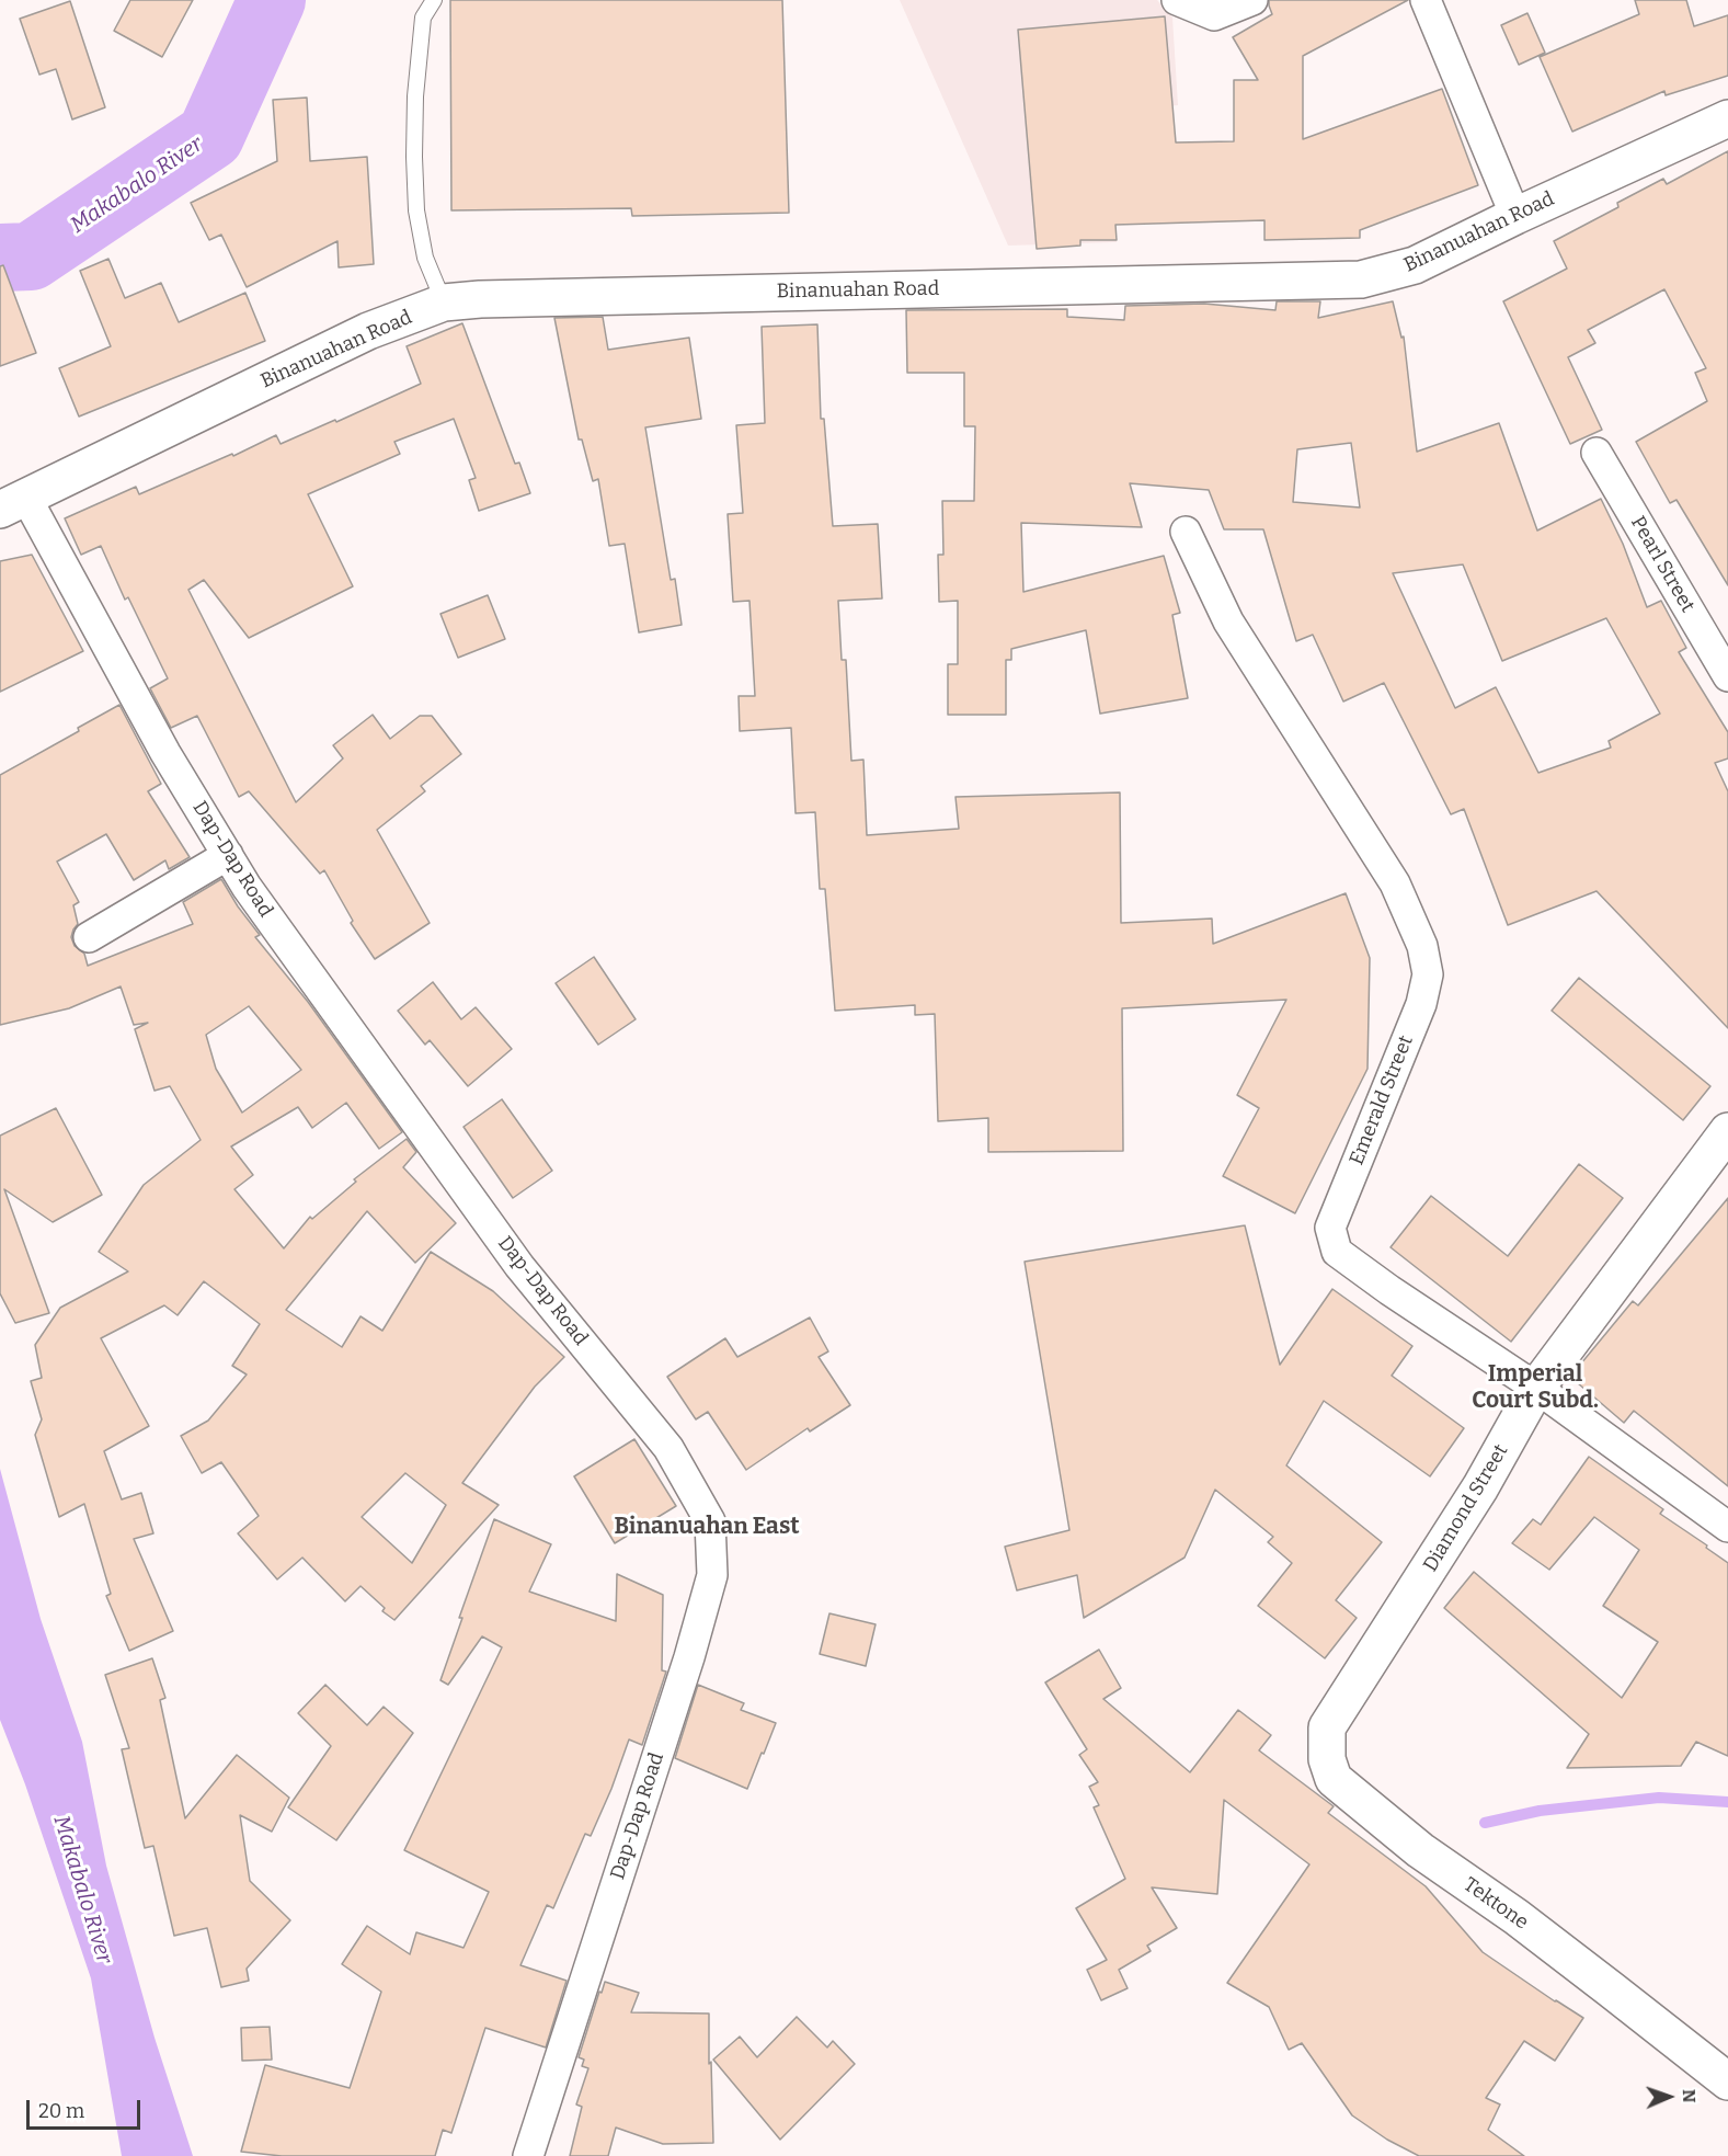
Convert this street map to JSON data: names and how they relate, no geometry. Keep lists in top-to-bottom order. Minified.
{"streets":{"street":["Binanuahan Road","Pearl Street","Dap-Dap Road","Emerald Street","Diamond Street","Tektone"]},"crossings":[["Binanuahan Road","Dap-Dap Road"],["Emerald Street","Diamond Street"],["Diamond Street","Tektone"]],"districts":["Imperial Court Subd.","Binanuahan East"],"water":["Makabalo River"],"scale_bar":"20 m","north":"right"}
